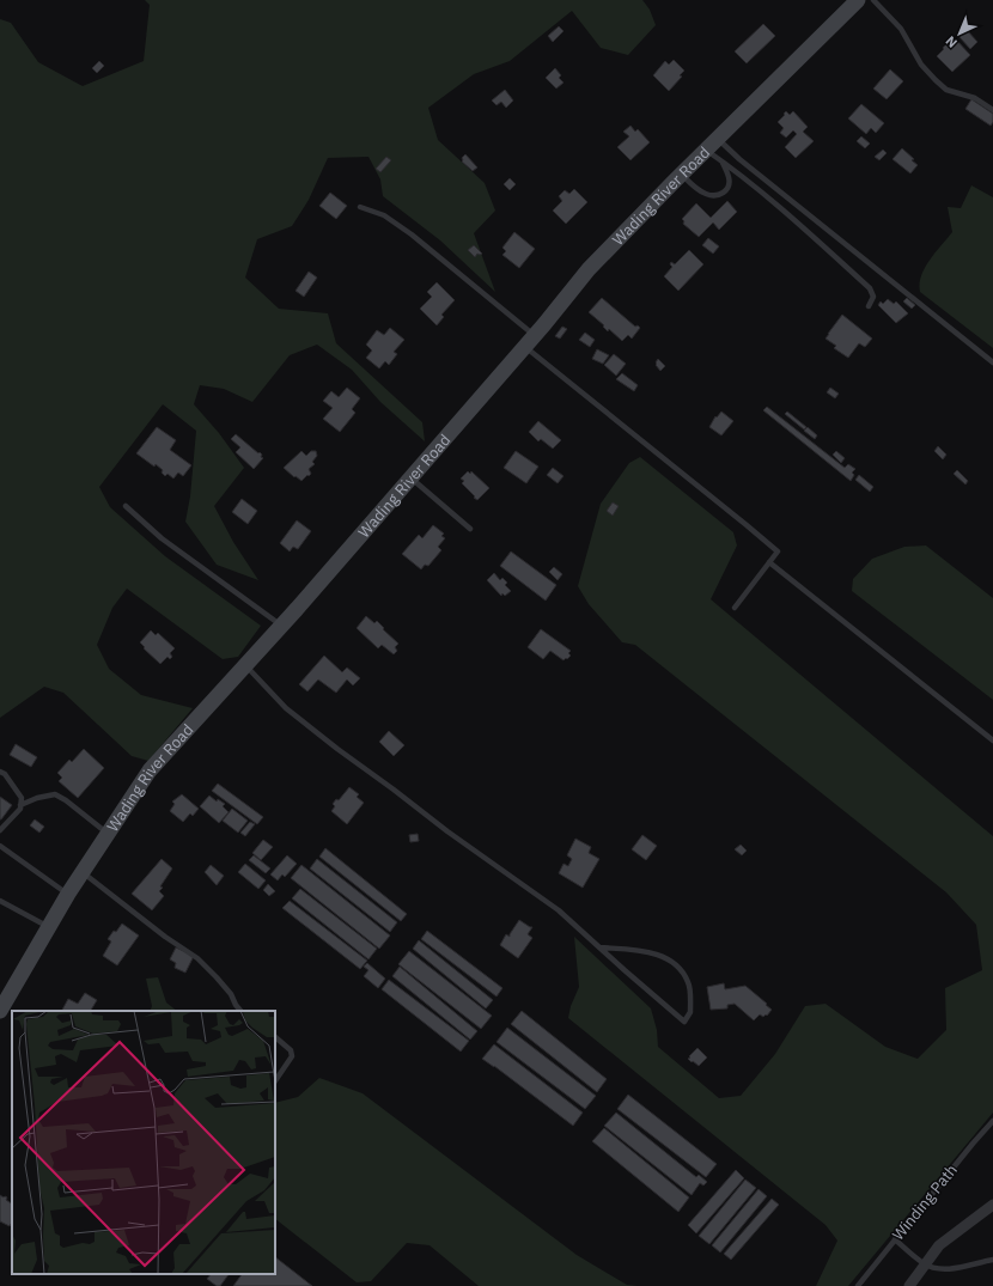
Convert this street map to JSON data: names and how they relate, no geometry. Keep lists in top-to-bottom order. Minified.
{"streets":{"main road":["Wading River Road"],"lane":["Winding Path"]},"north":"bottom left"}
